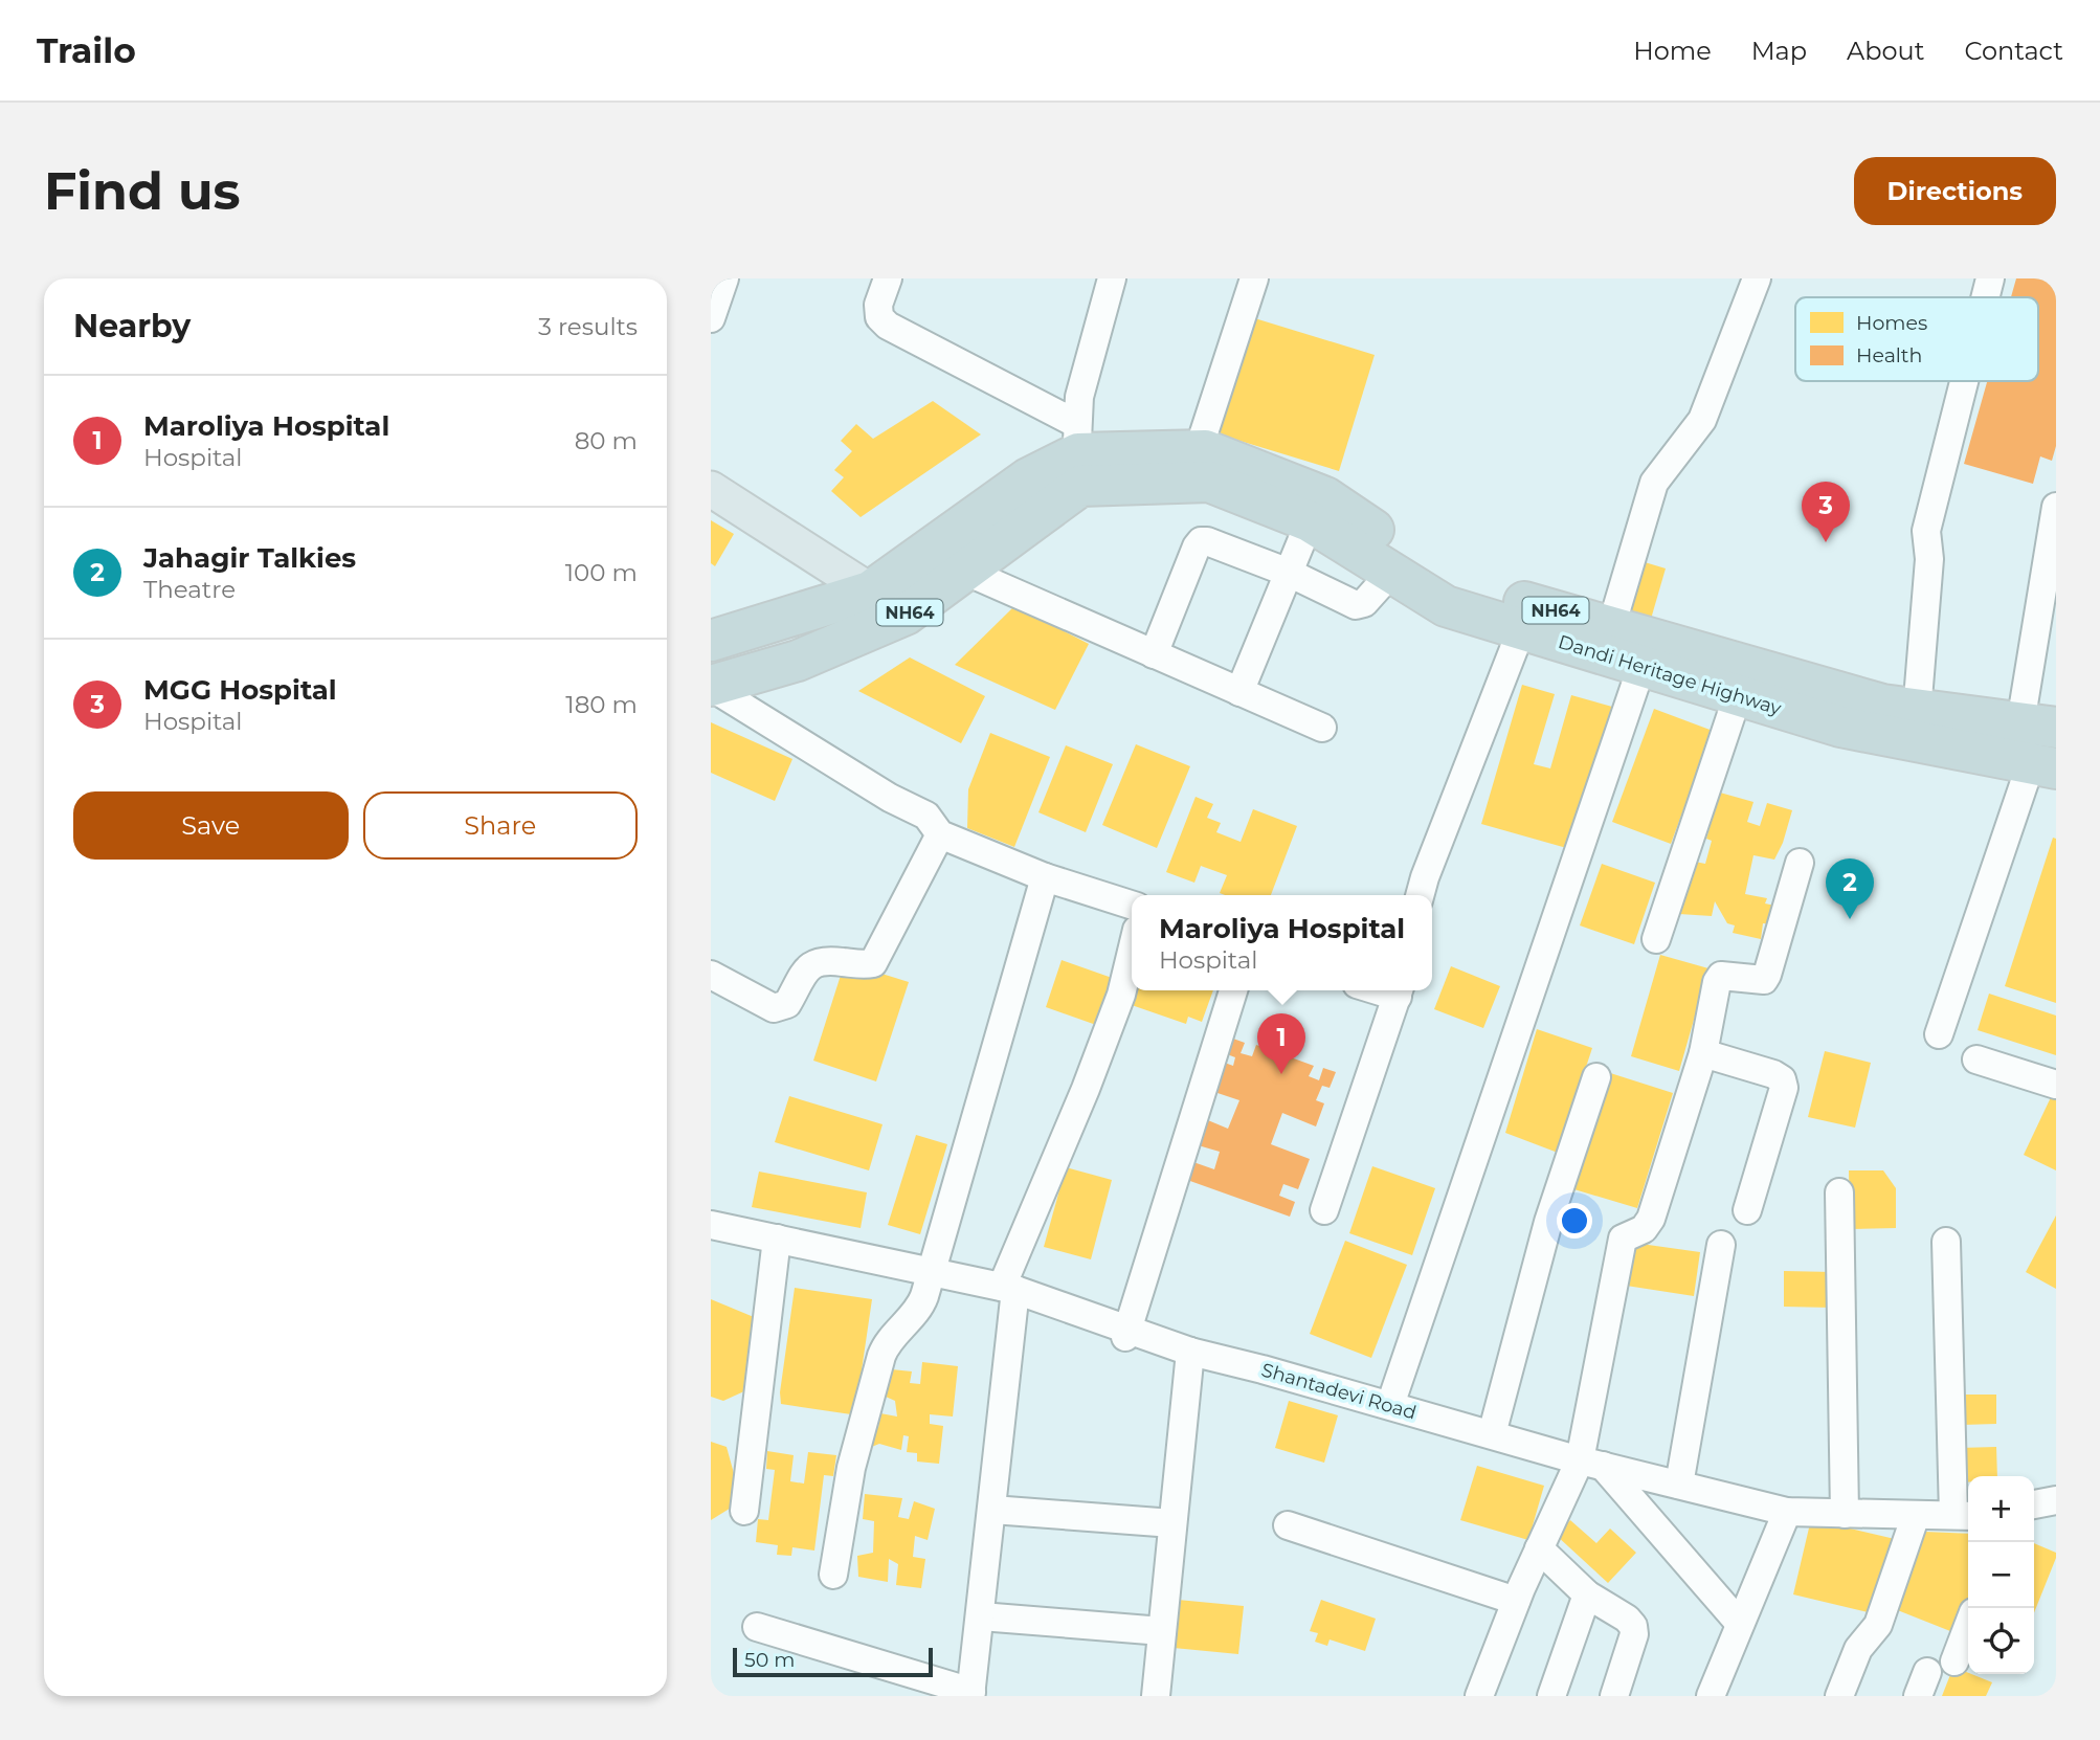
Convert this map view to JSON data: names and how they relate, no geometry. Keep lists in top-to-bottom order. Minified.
{"streets":{"highway":["NH64","Dandi Heritage Highway"],"street":["Shantadevi Road"]},"crossings":[["NH64","Dandi Heritage Highway"]],"legend":["Homes","Health"],"scale_bar":"50 m","page":{"header":"Trailo","nav":["Home","Map","About","Contact"],"buttons":["Directions",["Save","Share"]],"title":"Find us","heading":["Nearby","3 results"],"list":[{"mark":"1","name":"Maroliya Hospital","note":"Hospital","value":"80 m"},{"mark":"2","name":"Jahagir Talkies","note":"Theatre","value":"100 m"},{"mark":"3","name":"MGG Hospital","note":"Hospital","value":"180 m"}],"pins":["3","2","1"],"popup":["Maroliya Hospital","Hospital"],"map_buttons":["+","−"],"scale":"50 m"}}
